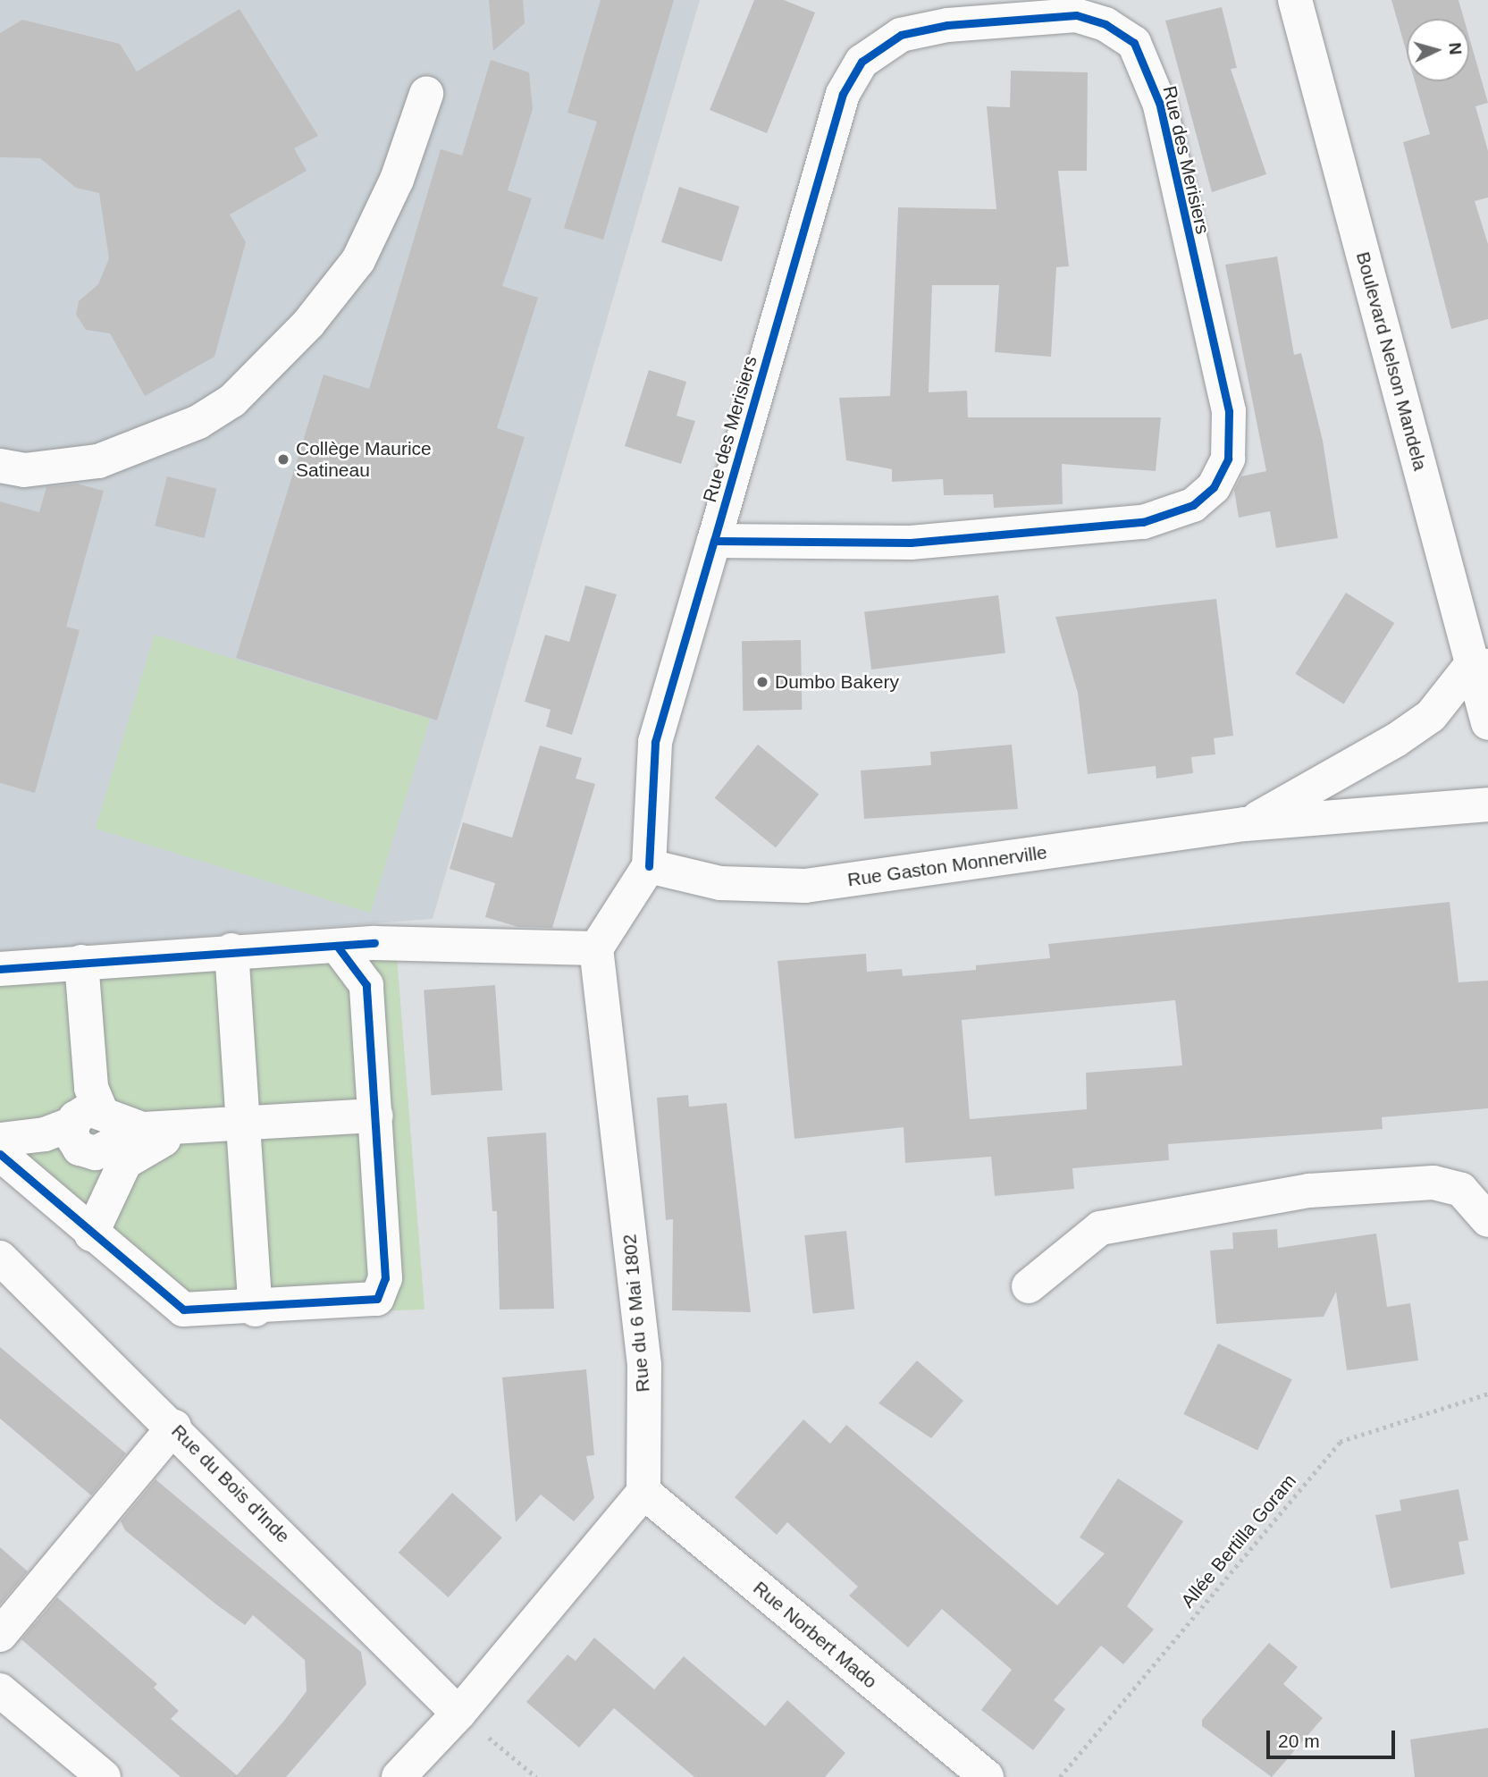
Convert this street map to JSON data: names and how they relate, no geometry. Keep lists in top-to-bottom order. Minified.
{"streets":{"street":["Rue des Merisiers","Boulevard Nelson Mandela","Rue Gaston Monnerville","Rue du 6 Mai 1802","Rue du Bois d'Inde","Rue Norbert Mado"],"path":["Allée Bertilla Goram"]},"crossings":[["Rue des Merisiers","Rue Gaston Monnerville"],["Boulevard Nelson Mandela","Rue Gaston Monnerville"],["Rue du 6 Mai 1802","Rue Norbert Mado"]],"places":["Collège Maurice Satineau","Dumbo Bakery"],"scale_bar":"20 m","north":"right"}
